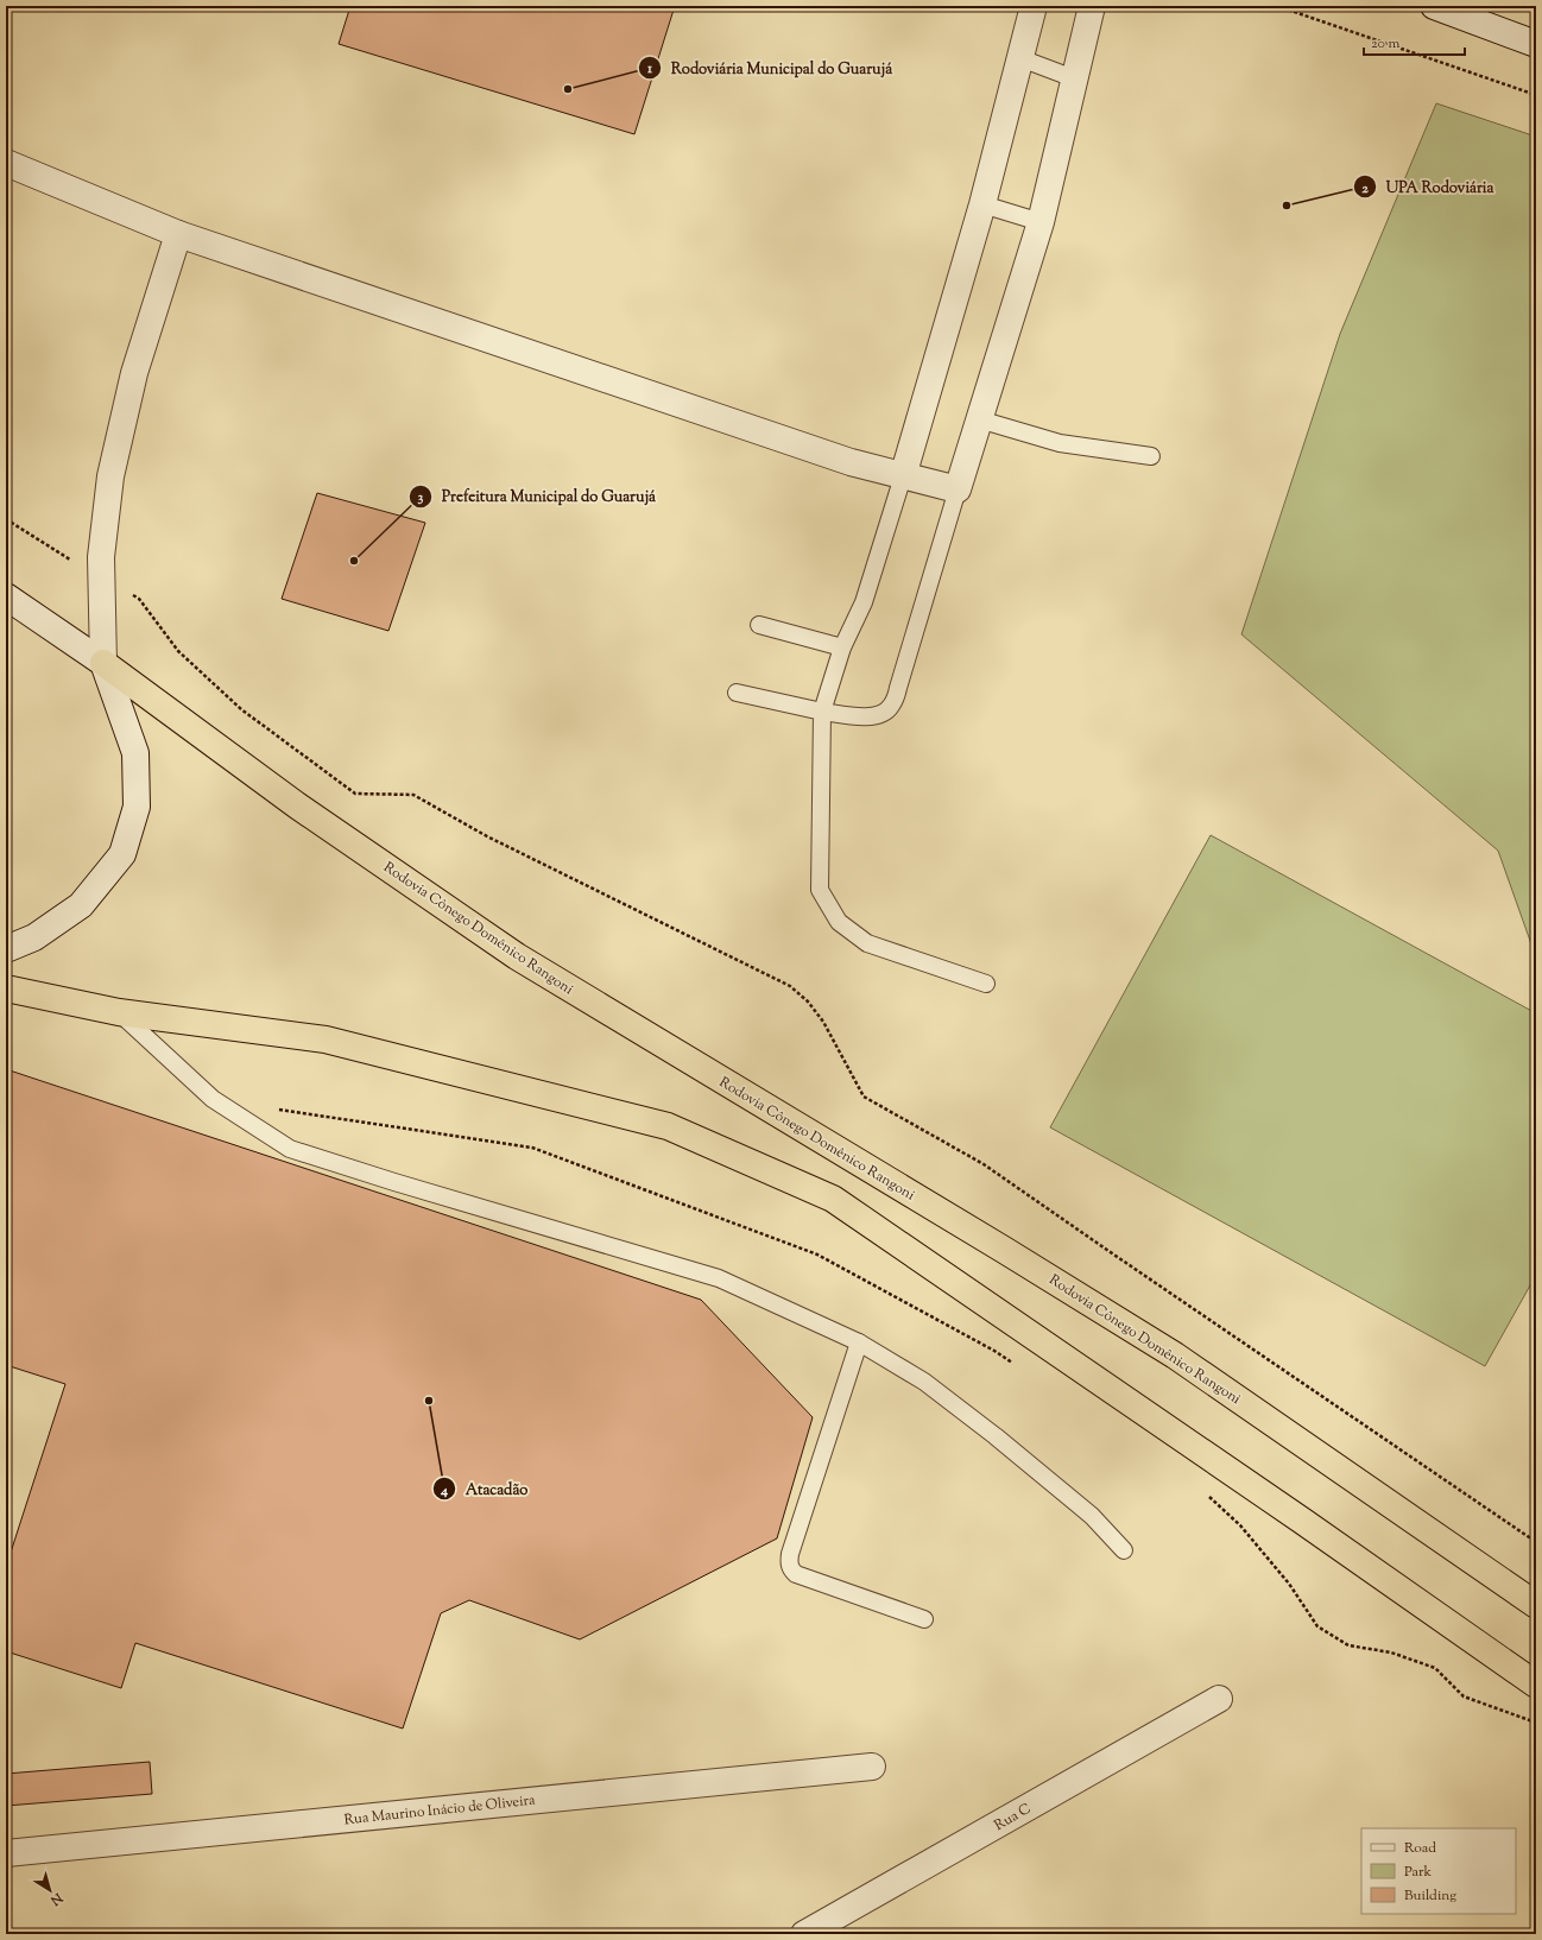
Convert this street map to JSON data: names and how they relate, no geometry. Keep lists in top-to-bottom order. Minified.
{"streets":{"highway":["Rodovia Cônego Domênico Rangoni"],"street":["Rua Maurino Inácio de Oliveira","Rua C"]},"places":["Rodoviária Municipal do Guarujá","UPA Rodoviária","Prefeitura Municipal do Guarujá","Atacadão"],"legend":["Road","Park","Building"],"scale_bar":"20 m","north":"bottom right"}
